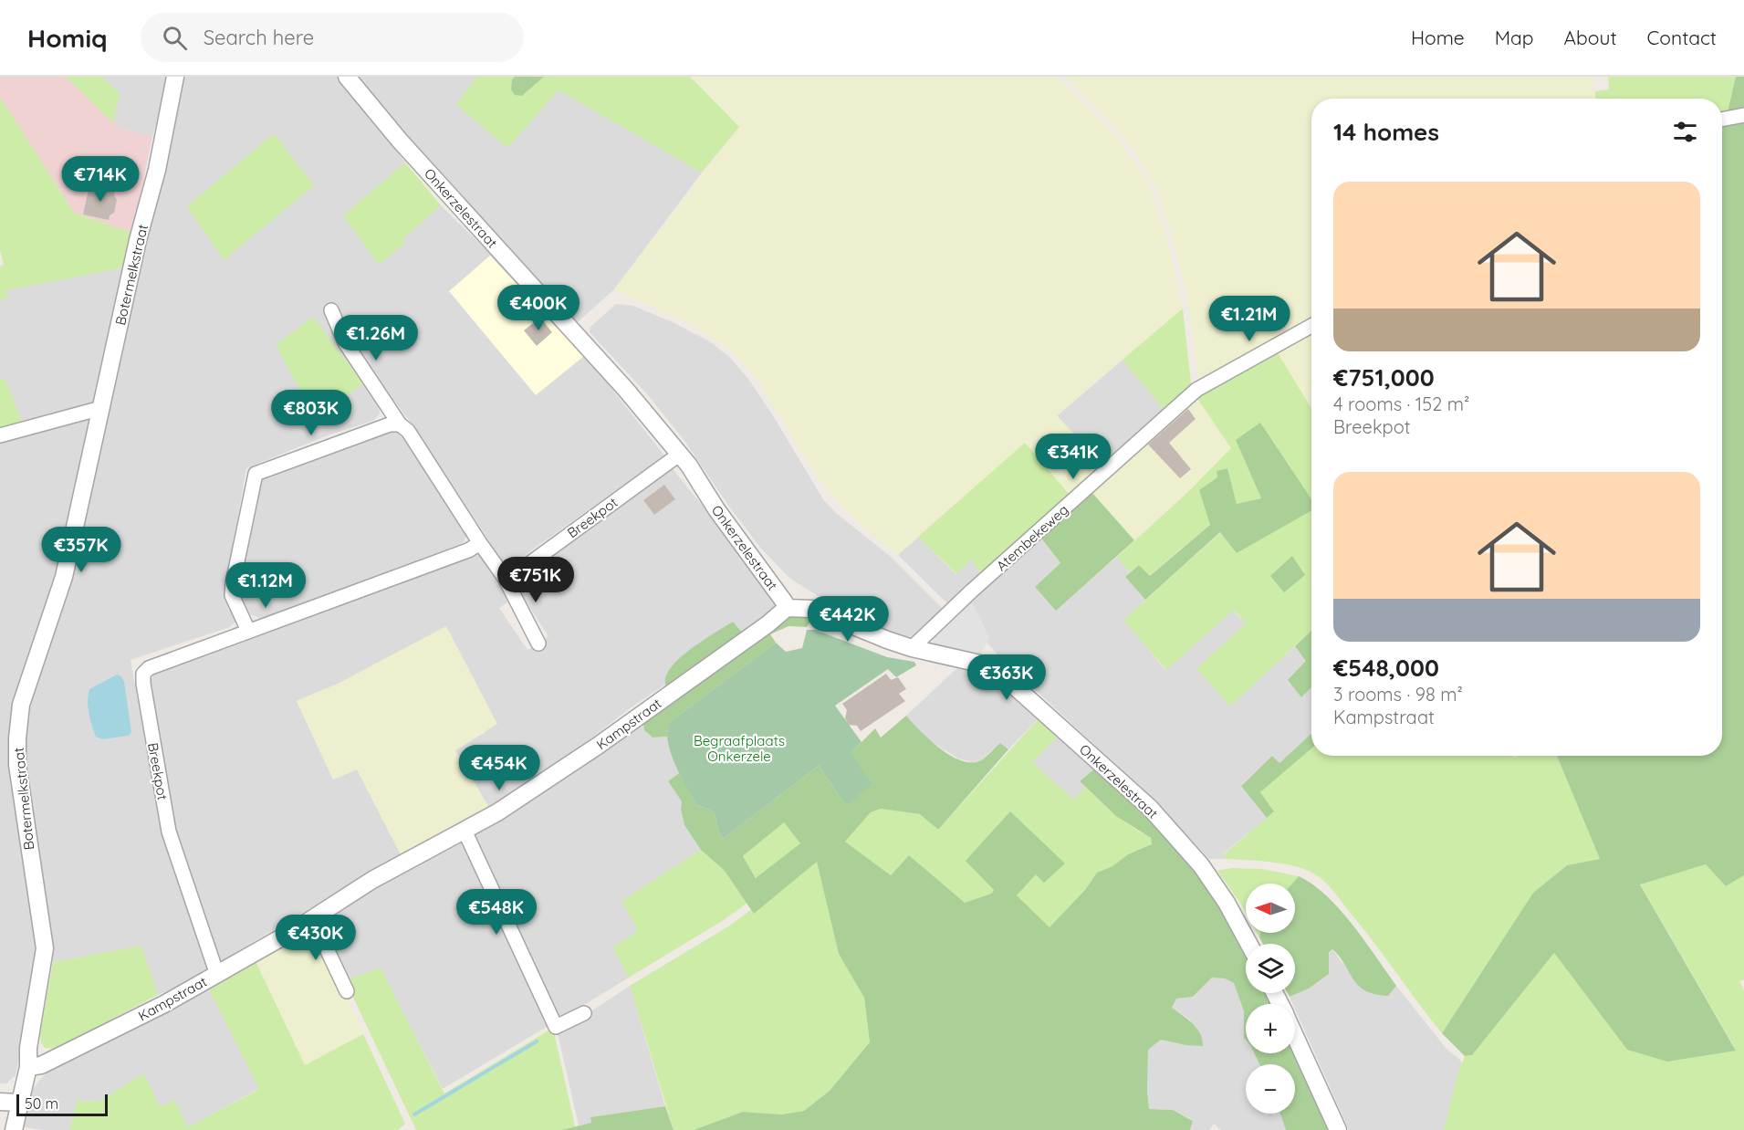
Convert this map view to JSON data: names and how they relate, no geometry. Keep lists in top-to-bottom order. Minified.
{"streets":{"street":["Onkerzelestraat","Botermelkstraat","Breekpot","Atembekeweg","Kampstraat"]},"crossings":[["Onkerzelestraat","Breekpot"],["Onkerzelestraat","Atembekeweg"],["Onkerzelestraat","Kampstraat"],["Botermelkstraat","Kampstraat"],["Breekpot","Kampstraat"]],"parks":["Begraafplaats Onkerzele"],"scale_bar":"50 m","north":"left","page":{"header":"Homiq","search":"Search here","nav":["Home","Map","About","Contact"],"heading":"14 homes","price":["€714K","€400K","€1.21M","€1.26M","€803K","€341K","€357K","€751K","€1.12M","€442K","€363K","€454K","€548K","€430K"],"list":[{"name":"€751,000","note":"4 rooms · 152 m² · Breekpot"},{"name":"€548,000","note":"3 rooms · 98 m² · Kampstraat"}],"map_buttons":["+","−"],"scale":"50 m"}}
